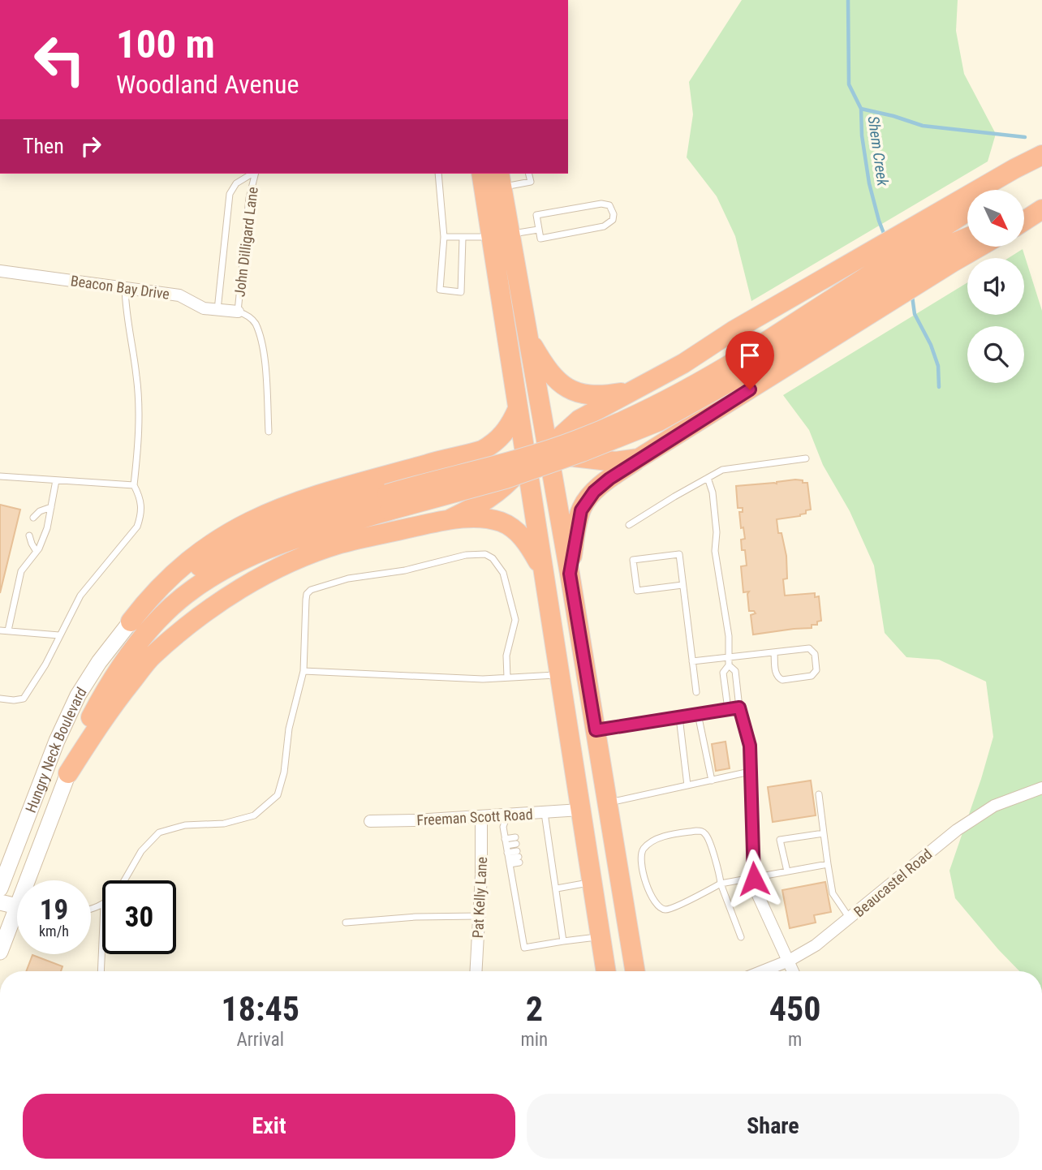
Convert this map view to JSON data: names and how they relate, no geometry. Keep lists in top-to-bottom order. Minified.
{"streets":{"main road":["Hungry Neck Boulevard"],"street":["Beacon Bay Drive","Freeman Scott Road","Beaucastel Road","Pat Kelly Lane"],"lane":["John Dilligard Lane"]},"crossings":[["John Dilligard Lane","Beacon Bay Drive"],["Freeman Scott Road","Pat Kelly Lane"]],"water":["Shem Creek"],"north":"bottom right","page":{"turn":["100 m","Woodland Avenue"],"then":"Then","speed":"19 km/h","limit":"30","eta":["18:45","Arrival","2","min","450","m"],"buttons":["Exit","Share"]}}
